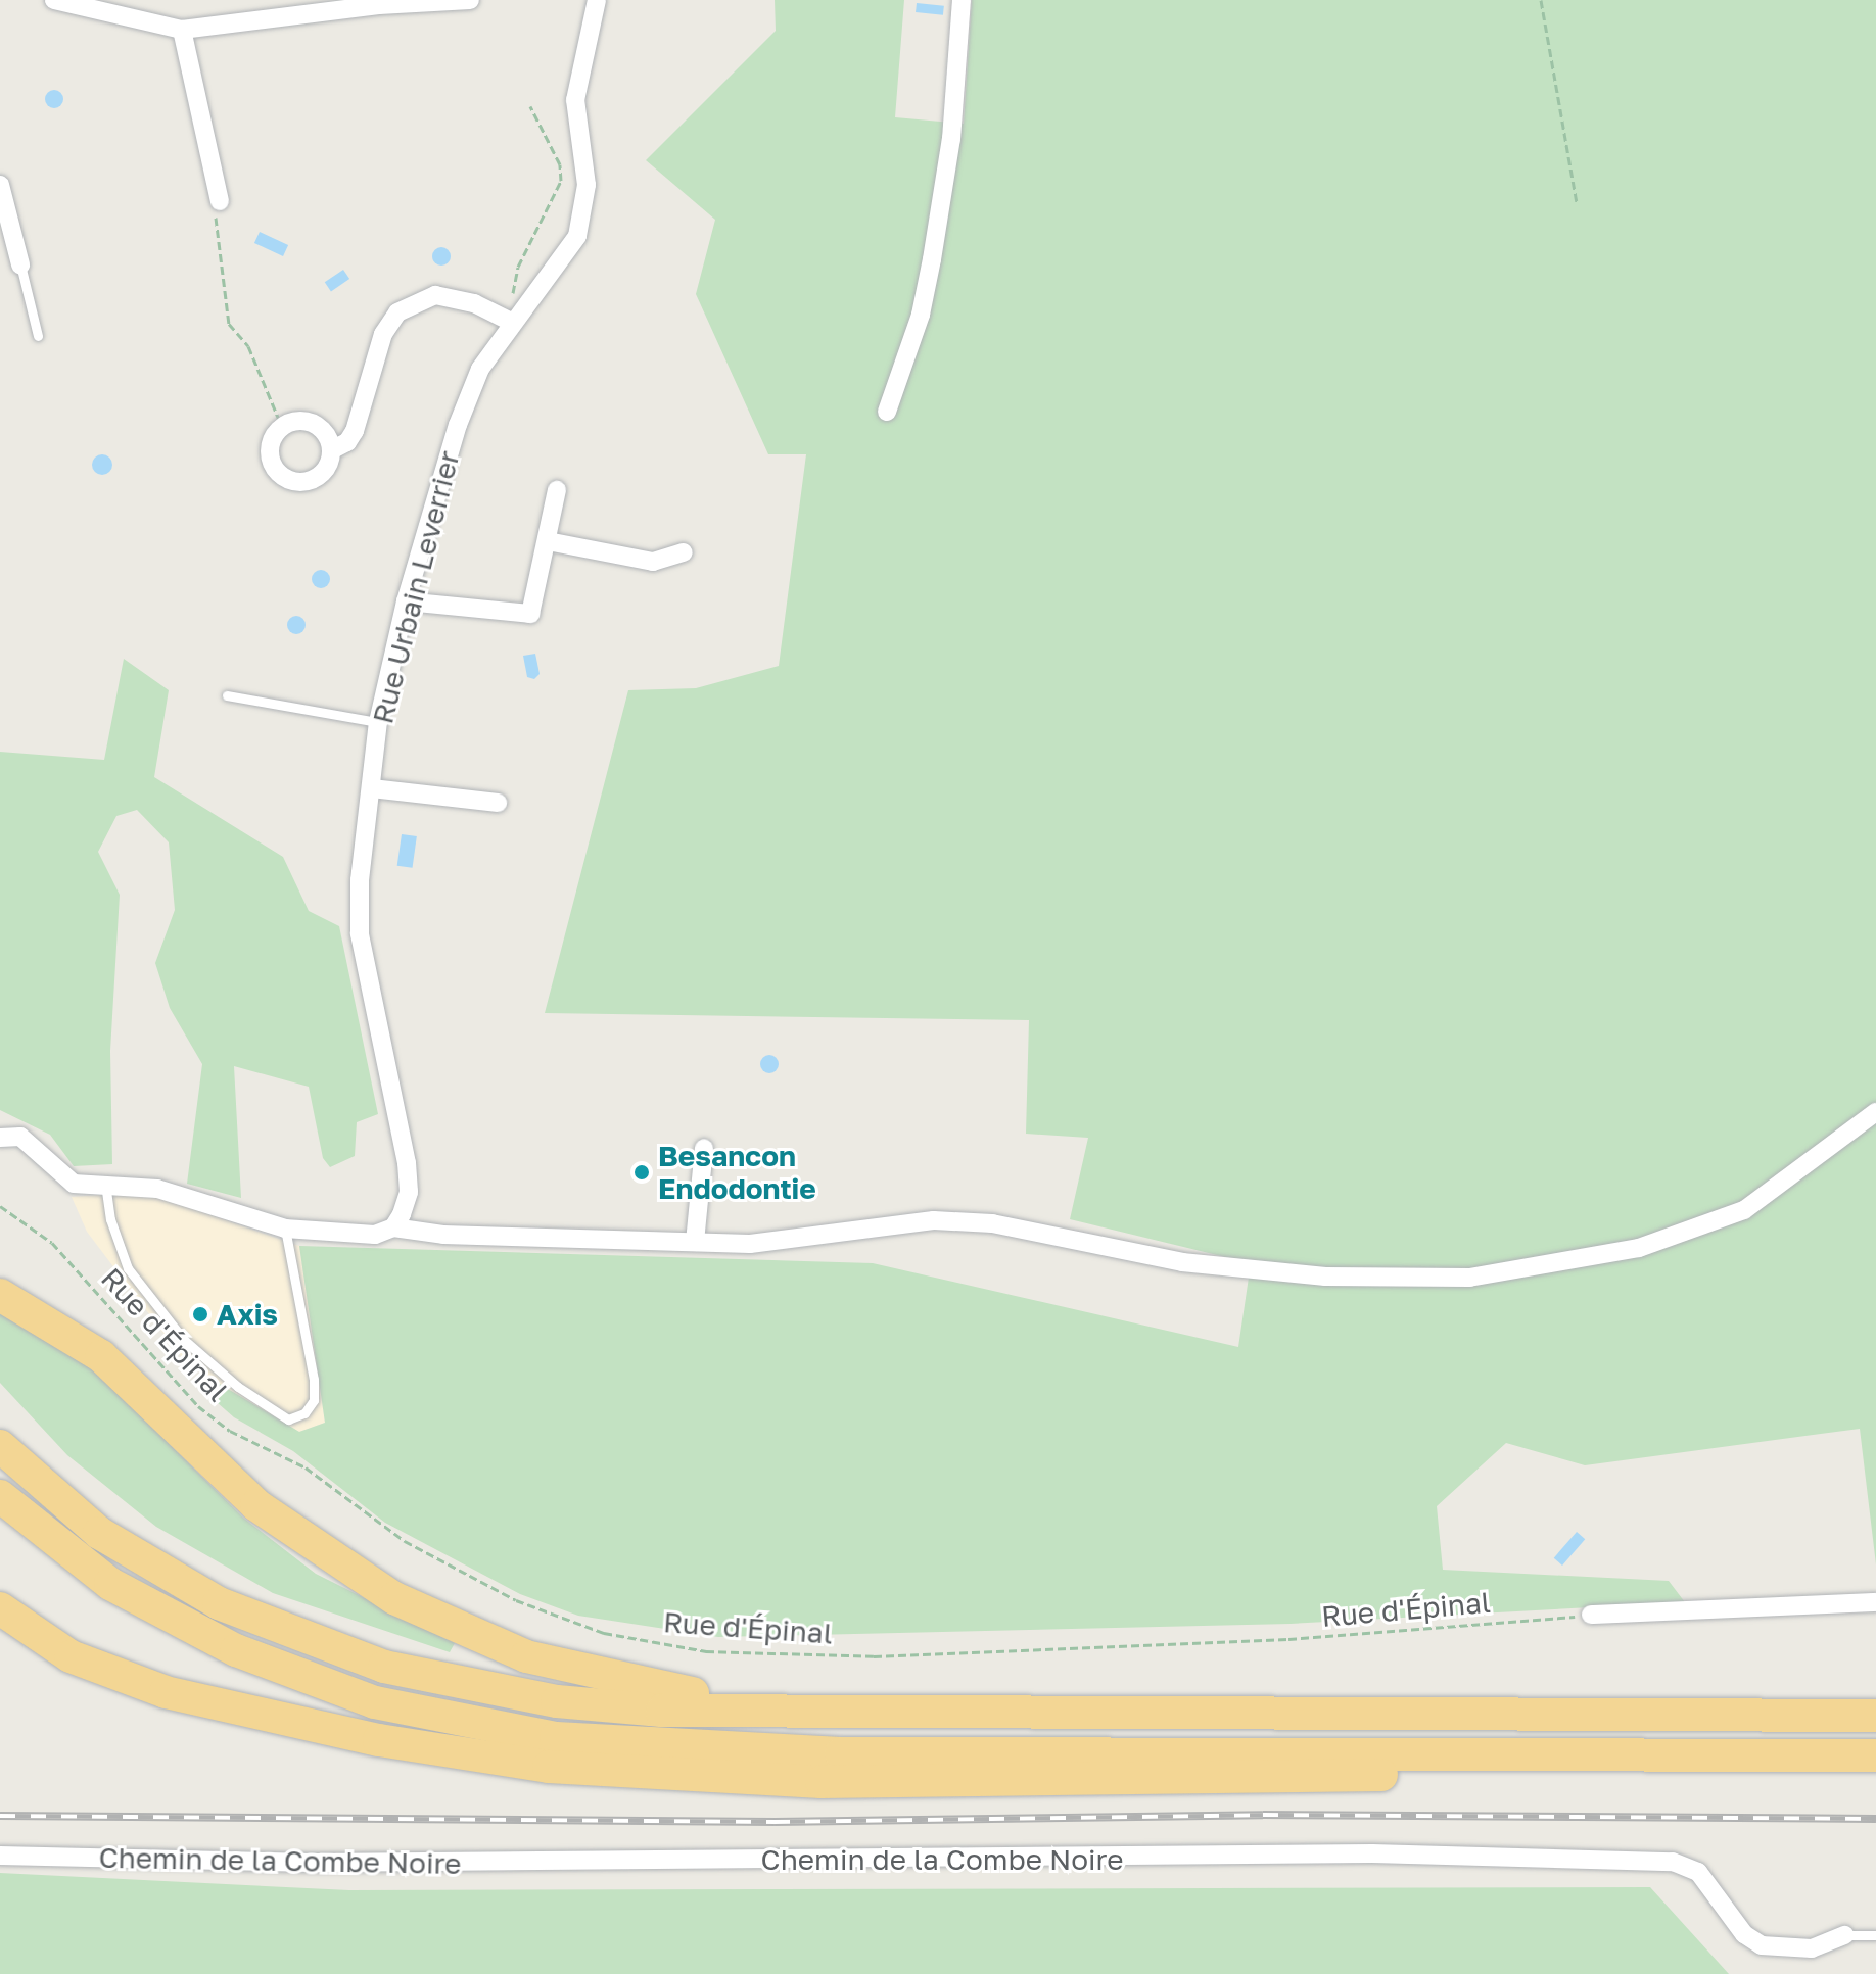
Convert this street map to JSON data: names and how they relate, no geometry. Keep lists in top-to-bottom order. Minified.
{"streets":{"street":["Rue Urbain Leverrier","Chemin de la Combe Noire"],"path":["Rue d'Épinal"]},"places":["Besancon Endodontie","Axis"]}
